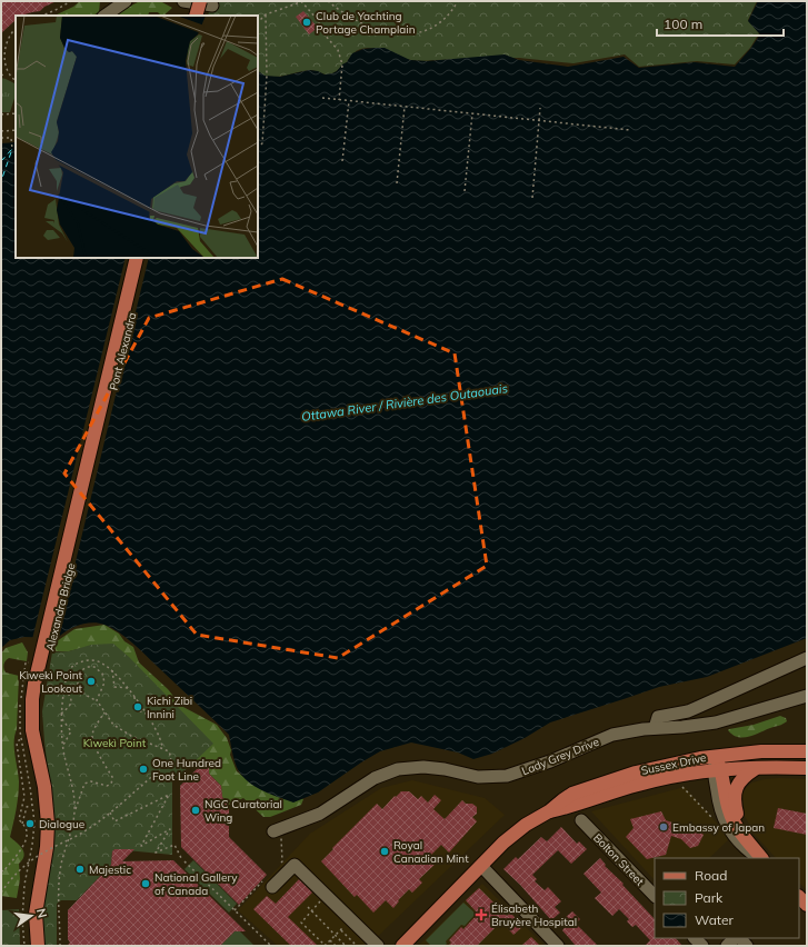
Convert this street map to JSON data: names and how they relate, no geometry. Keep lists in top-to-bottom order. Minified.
{"streets":{"main road":["Pont Alexandra","Alexandra Bridge","Sussex Drive"],"street":["Lady Grey Drive","Bolton Street"]},"crossings":[["Pont Alexandra","Alexandra Bridge"]],"water":["Ottawa River / Rivière des Outaouais"],"parks":["Kìwekì Point"],"places":{"other":["Club de Yachting Portage Champlain","Kìwekì Point Lookout","Kichi Zibi Innini","One Hundred Foot Line","NGC Curatorial Wing","Dialogue","Embassy of Japan","Royal Canadian Mint","Majestic","National Gallery of Canada"],"health":["Élisabeth Bruyère Hospital"]},"legend":["Road","Park","Water"],"scale_bar":"100 m","north":"right"}
